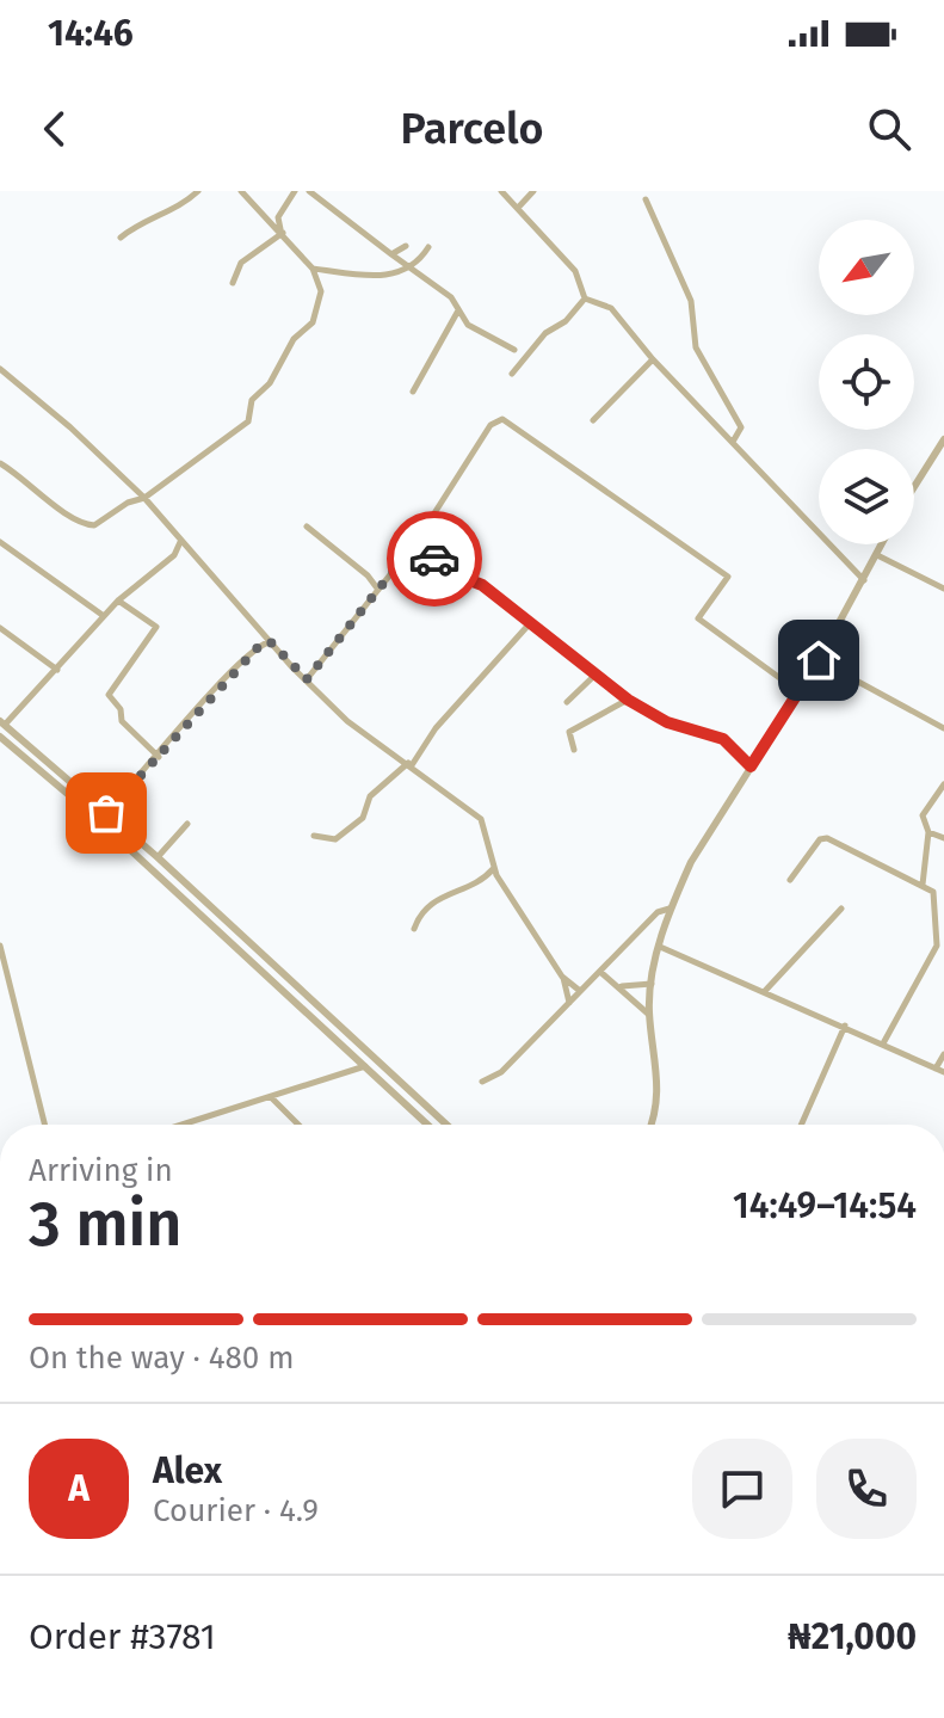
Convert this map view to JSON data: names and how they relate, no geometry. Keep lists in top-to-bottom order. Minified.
{"north":"bottom left","page":{"status":"14:46","header":"Parcelo","heading":["3 min","Arriving in","14:49–14:54"],"panel":["Alex","Courier · 4.9","Order #3781","₦21,000"],"bar":"On the way · 480 m","round":"A"}}
